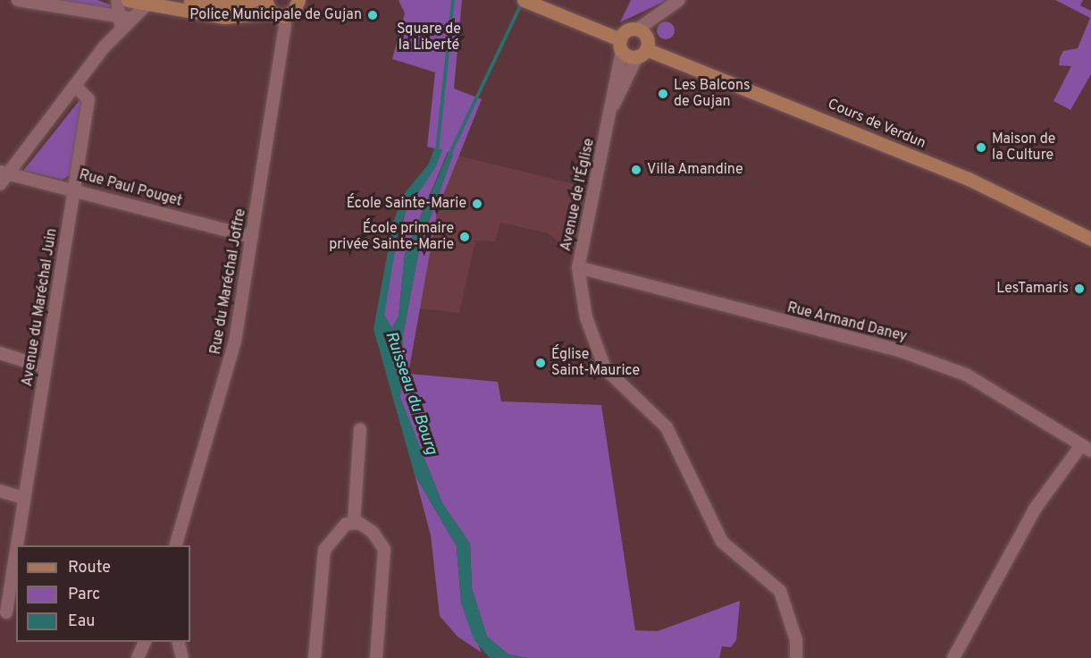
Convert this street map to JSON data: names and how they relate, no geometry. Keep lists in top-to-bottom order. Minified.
{"streets":{"main road":["Cours de Verdun"],"street":["Rue Paul Pouget","Avenue de l'Église","Rue du Maréchal Joffre","Avenue du Maréchal Juin","Rue Armand Daney"]},"crossings":[["Cours de Verdun","Avenue de l'Église"],["Rue Paul Pouget","Rue du Maréchal Joffre"],["Rue Paul Pouget","Avenue du Maréchal Juin"],["Avenue de l'Église","Rue Armand Daney"]],"water":["Ruisseau du Bourg"],"parks":["Square de la Liberté"],"places":["Police Municipale de Gujan","Les Balcons de Gujan","Maison de la Culture","Villa Amandine","École Sainte-Marie","École primaire privée Sainte-Marie","LesTamaris","Église Saint-Maurice"],"legend":["Route","Parc","Eau"]}
